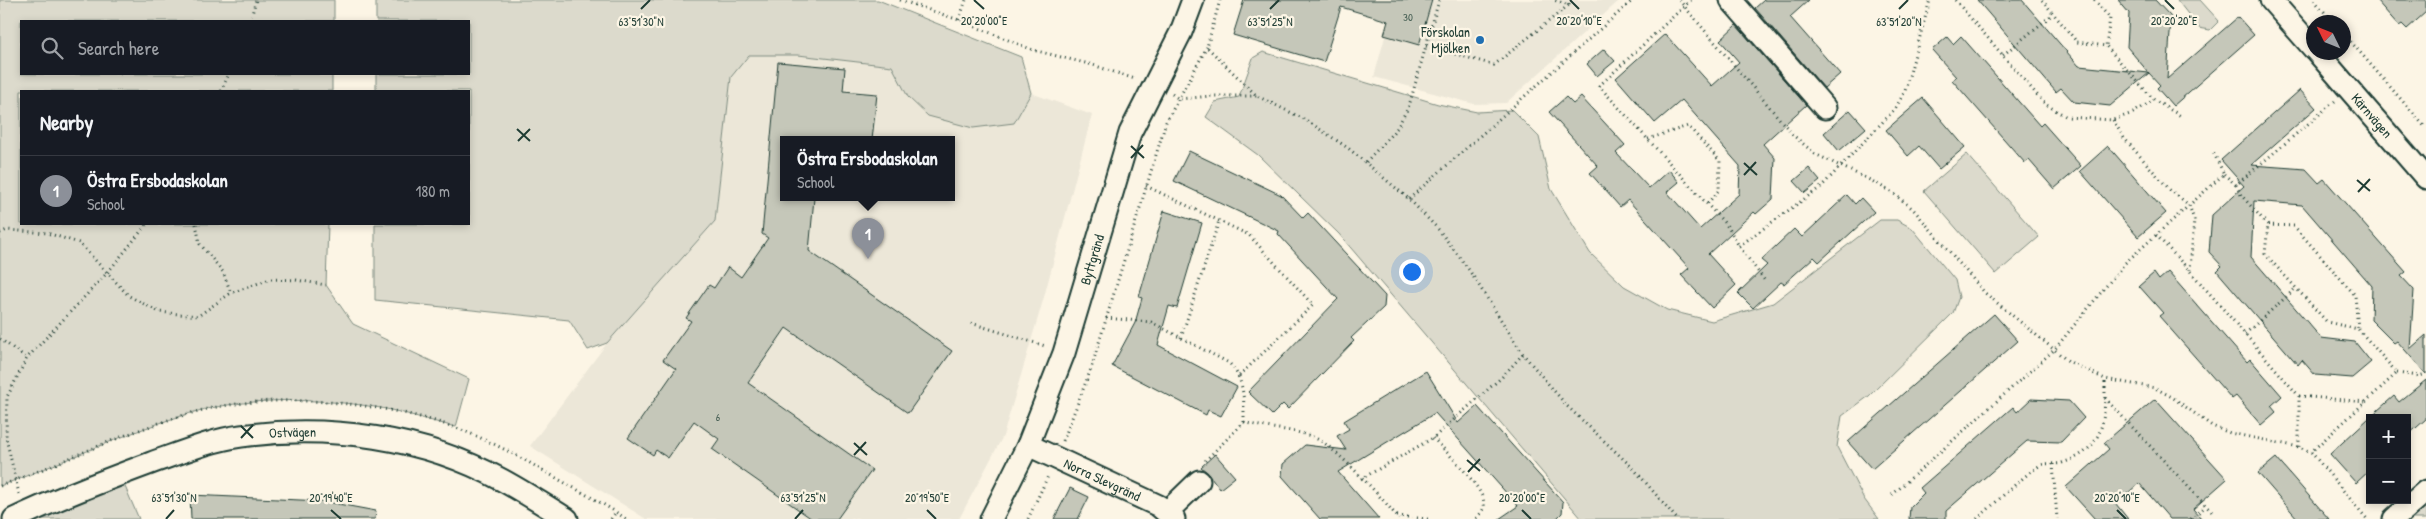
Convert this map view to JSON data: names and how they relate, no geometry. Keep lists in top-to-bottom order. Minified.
{"streets":{"street":["Kärnvägen","Byttgränd","Ostvägen","Norra Slevgränd"]},"crossings":[["Byttgränd","Norra Slevgränd"]],"places":["Förskolan Mjölken"],"house_numbers":["30","6"],"north":"top left","page":{"search":"Search here","heading":"Nearby","popup":["Östra Ersbodaskolan","School"],"list":[{"mark":"1","name":"Östra Ersbodaskolan","note":"School","value":"180 m"}],"pins":"1","map_buttons":["+","−"]},"coordinates":["20°20'00\"E","20°20'10\"E","20°20'20\"E","63°51'30\"N","63°51'25\"N","63°51'20\"N","20°19'40\"E","20°19'50\"E"]}
